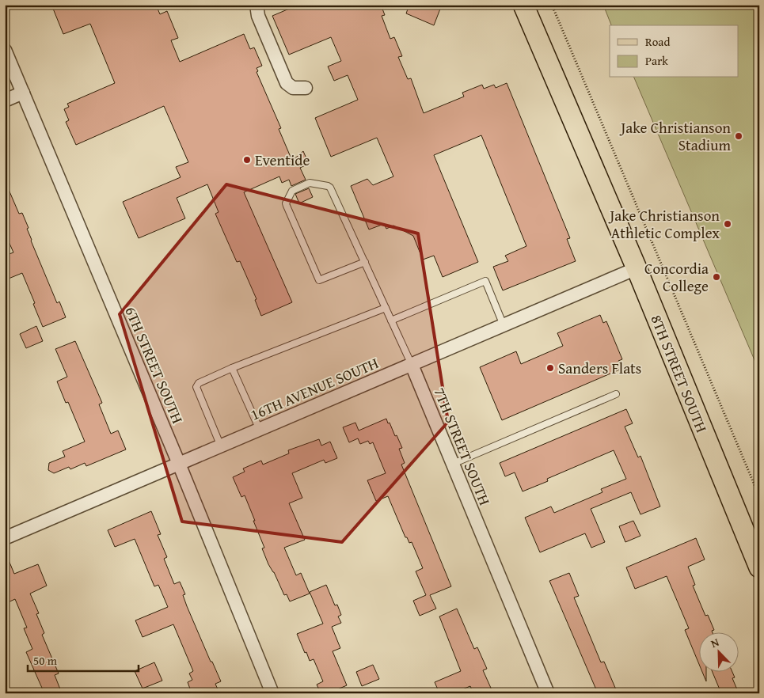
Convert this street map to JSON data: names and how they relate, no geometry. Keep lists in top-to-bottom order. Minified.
{"streets":{"main road":["8TH STREET SOUTH"],"street":["6TH STREET SOUTH","16TH AVENUE SOUTH","7TH STREET SOUTH"]},"crossings":[["6TH STREET SOUTH","16TH AVENUE SOUTH"],["8TH STREET SOUTH","16TH AVENUE SOUTH"],["16TH AVENUE SOUTH","7TH STREET SOUTH"]],"places":["Jake Christianson Stadium","Eventide","Jake Christianson Athletic Complex","Concordia College","Sanders Flats"],"legend":["Road","Park"],"scale_bar":"50 m","north":"top left"}
